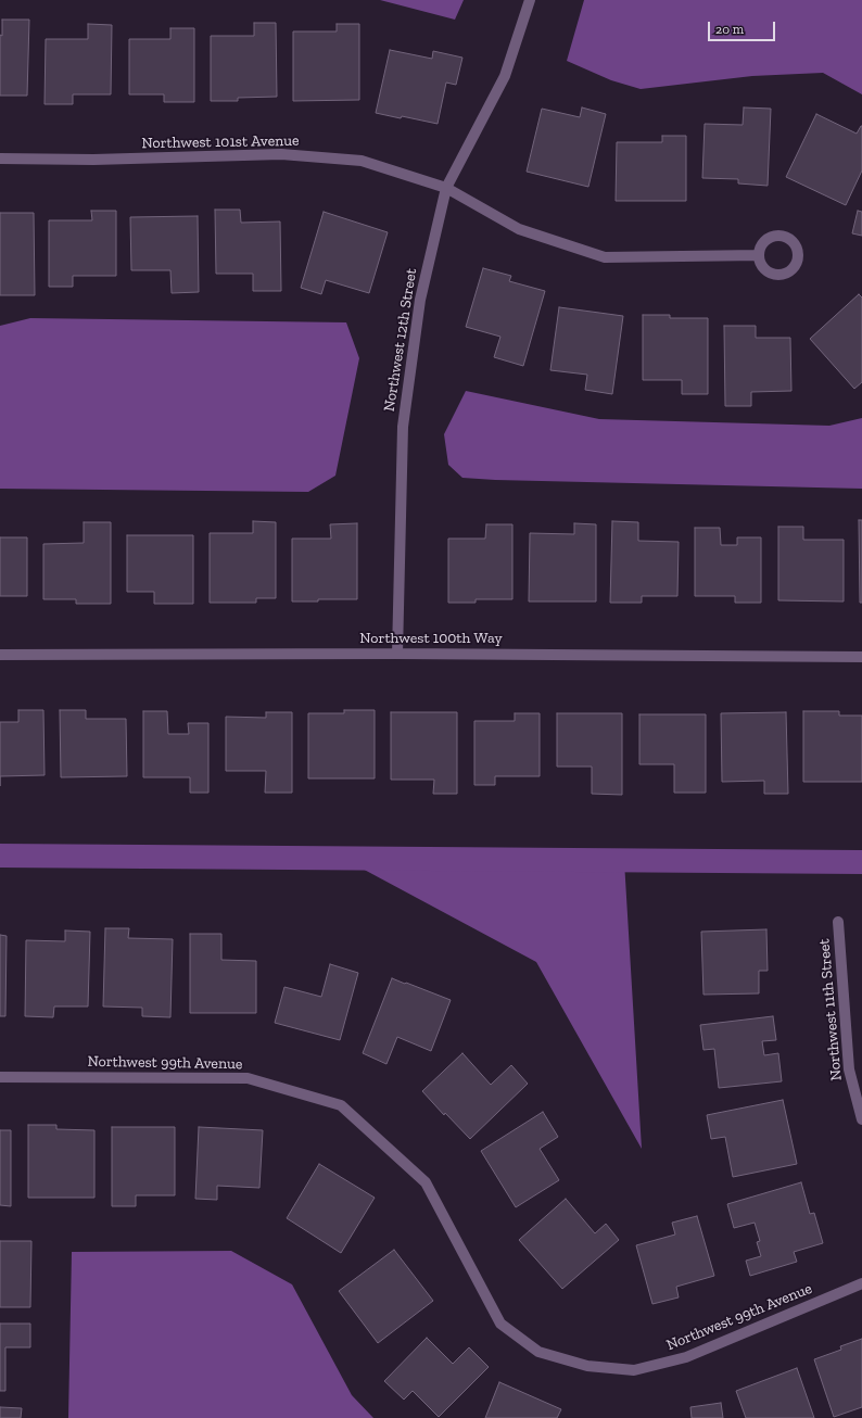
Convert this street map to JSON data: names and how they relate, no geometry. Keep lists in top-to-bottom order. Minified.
{"streets":{"street":["Northwest 101st Avenue","Northwest 12th Street","Northwest 100th Way","Northwest 11th Street","Northwest 99th Avenue"]},"crossings":[["Northwest 101st Avenue","Northwest 12th Street"],["Northwest 12th Street","Northwest 100th Way"]],"scale_bar":"20 m"}
